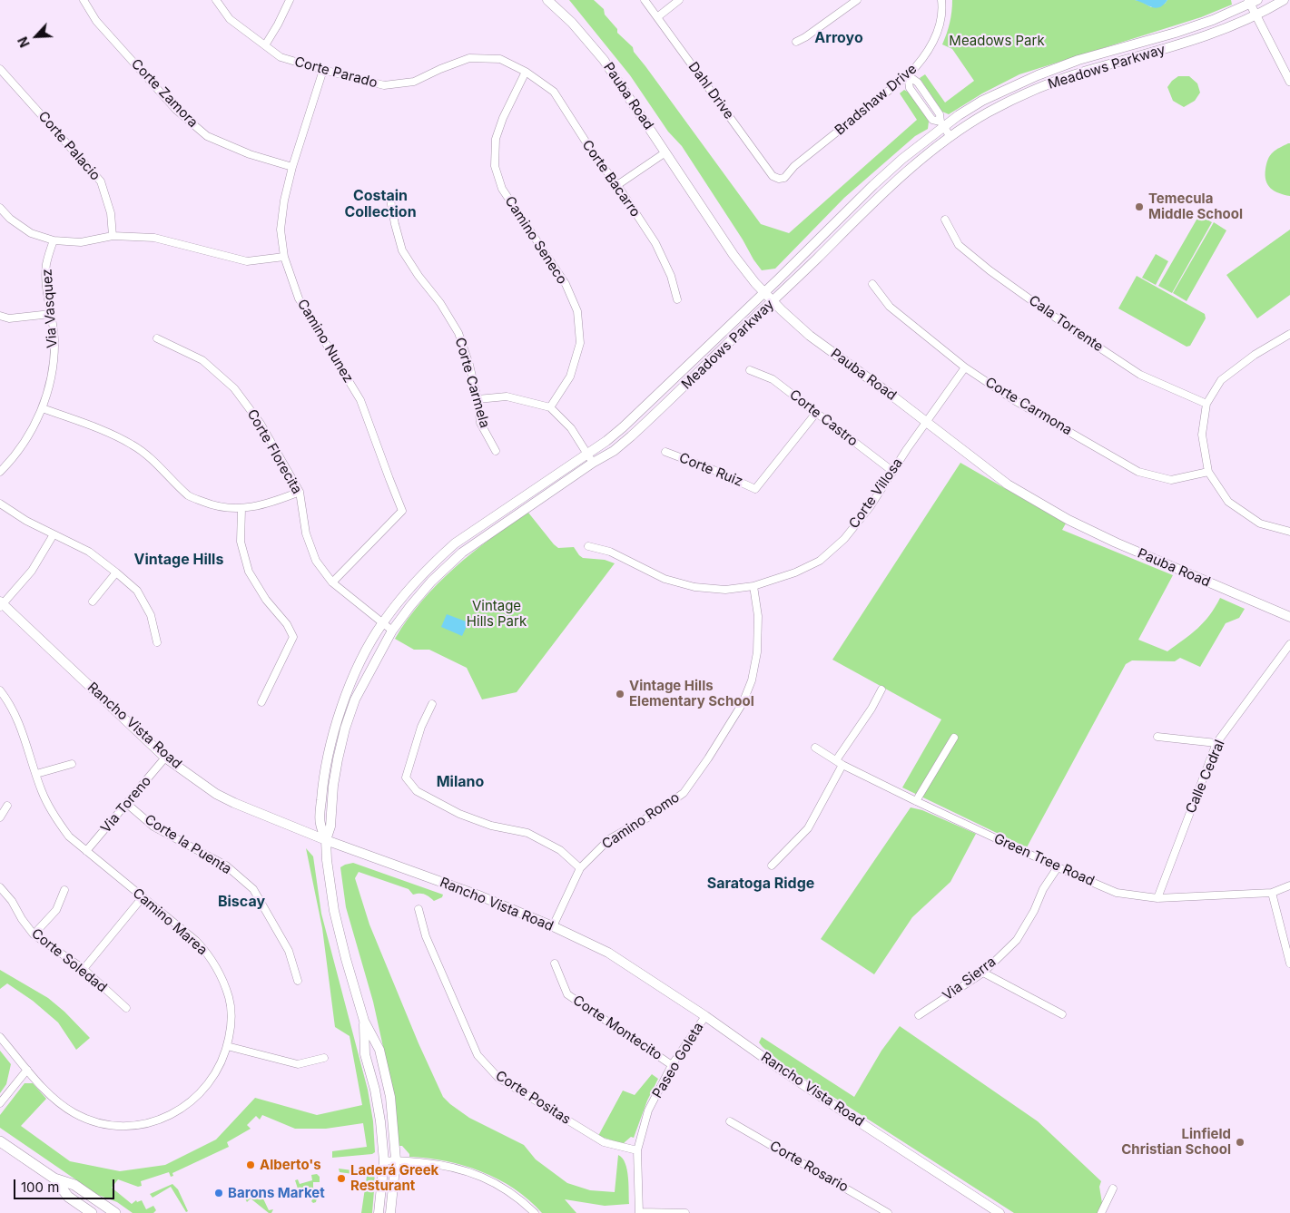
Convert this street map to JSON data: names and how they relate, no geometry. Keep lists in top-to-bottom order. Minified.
{"streets":{"main road":["Meadows Parkway","Pauba Road","Rancho Vista Road"],"street":["Corte Parado","Dahl Drive","Corte Zamora","Bradshaw Drive","Corte Palacio","Corte Bacarro","Camino Seneco","Via Vasquez","Cala Torrente","Camino Nunez","Corte Carmela","Corte Carmona","Corte Castro","Corte Florecita","Corte Ruiz","Corte Villosa","Calle Cedral","Via Toreno","Camino Romo","Corte la Puenta","Green Tree Road","Camino Marea","Corte Soledad","Via Sierra","Corte Montecito","Paseo Goleta","Corte Positas","Corte Rosario"]},"crossings":[["Meadows Parkway","Pauba Road"],["Meadows Parkway","Corte Florecita"],["Meadows Parkway","Rancho Vista Road"],["Corte Parado","Corte Bacarro"],["Corte Parado","Camino Seneco"],["Corte Parado","Camino Nunez"],["Dahl Drive","Bradshaw Drive"],["Corte Zamora","Camino Nunez"],["Pauba Road","Corte Villosa"],["Corte Bacarro","Camino Seneco"],["Camino Nunez","Corte Florecita"],["Corte Carmona","Corte Villosa"],["Corte Castro","Corte Ruiz"],["Corte Castro","Corte Villosa"],["Corte Villosa","Camino Romo"],["Rancho Vista Road","Via Toreno"],["Rancho Vista Road","Camino Romo"],["Rancho Vista Road","Paseo Goleta"],["Calle Cedral","Green Tree Road"],["Via Toreno","Corte la Puenta"],["Via Toreno","Camino Marea"],["Green Tree Road","Via Sierra"],["Corte Montecito","Paseo Goleta"],["Paseo Goleta","Corte Positas"]],"districts":["Arroyo","Costain Collection","Vintage Hills","Milano","Saratoga Ridge","Biscay"],"parks":["Meadows Park","Vintage Hills Park"],"places":["Temecula Middle School","Vintage Hills Elementary School","Linfield Christian School","Alberto's","Laderá Greek Resturant","Barons Market"],"scale_bar":"100 m","north":"bottom left"}
